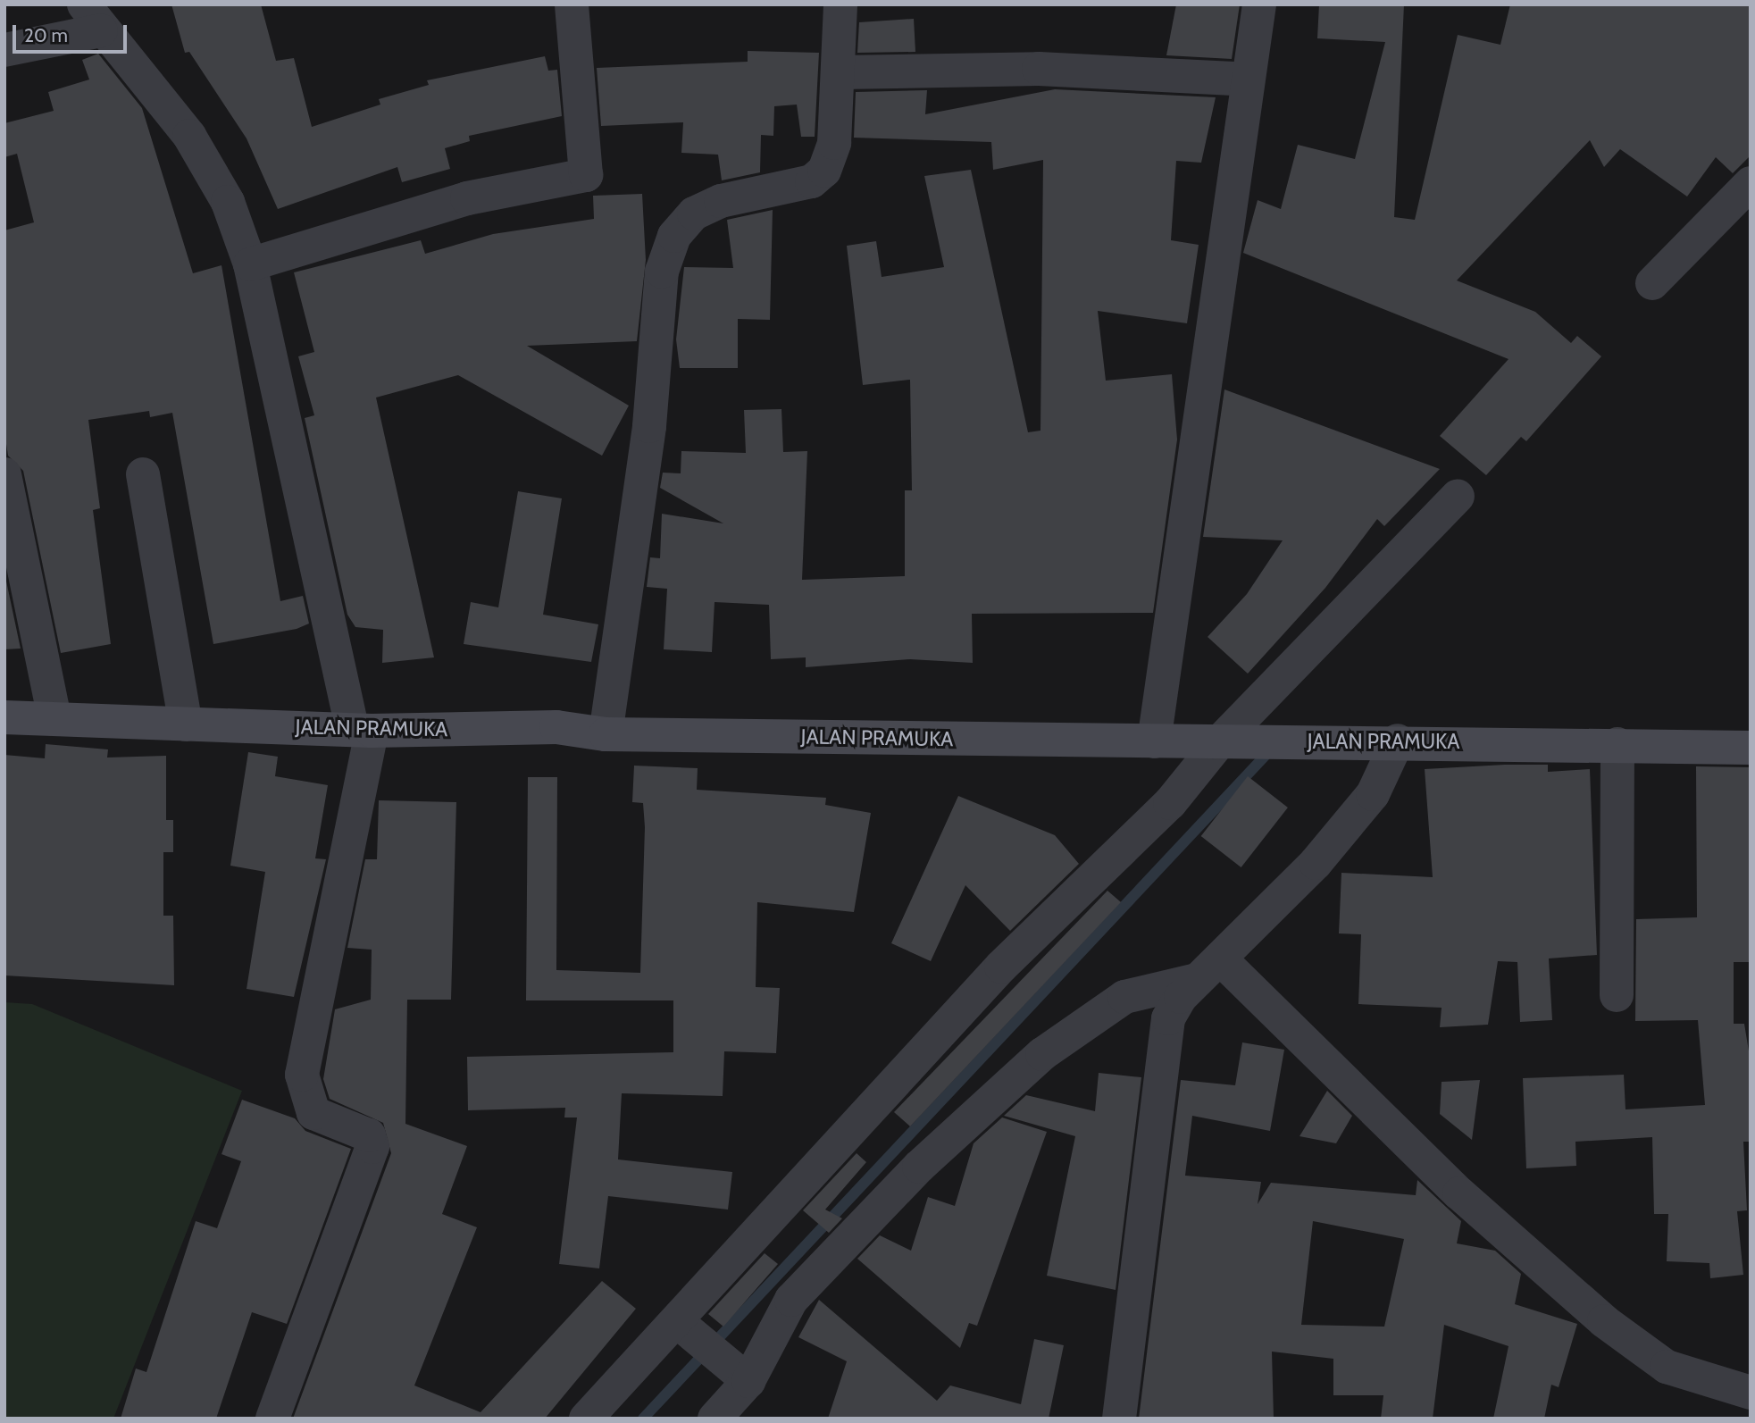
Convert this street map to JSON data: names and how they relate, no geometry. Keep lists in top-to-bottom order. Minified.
{"streets":{"main road":["JALAN PRAMUKA"]},"scale_bar":"20 m"}
